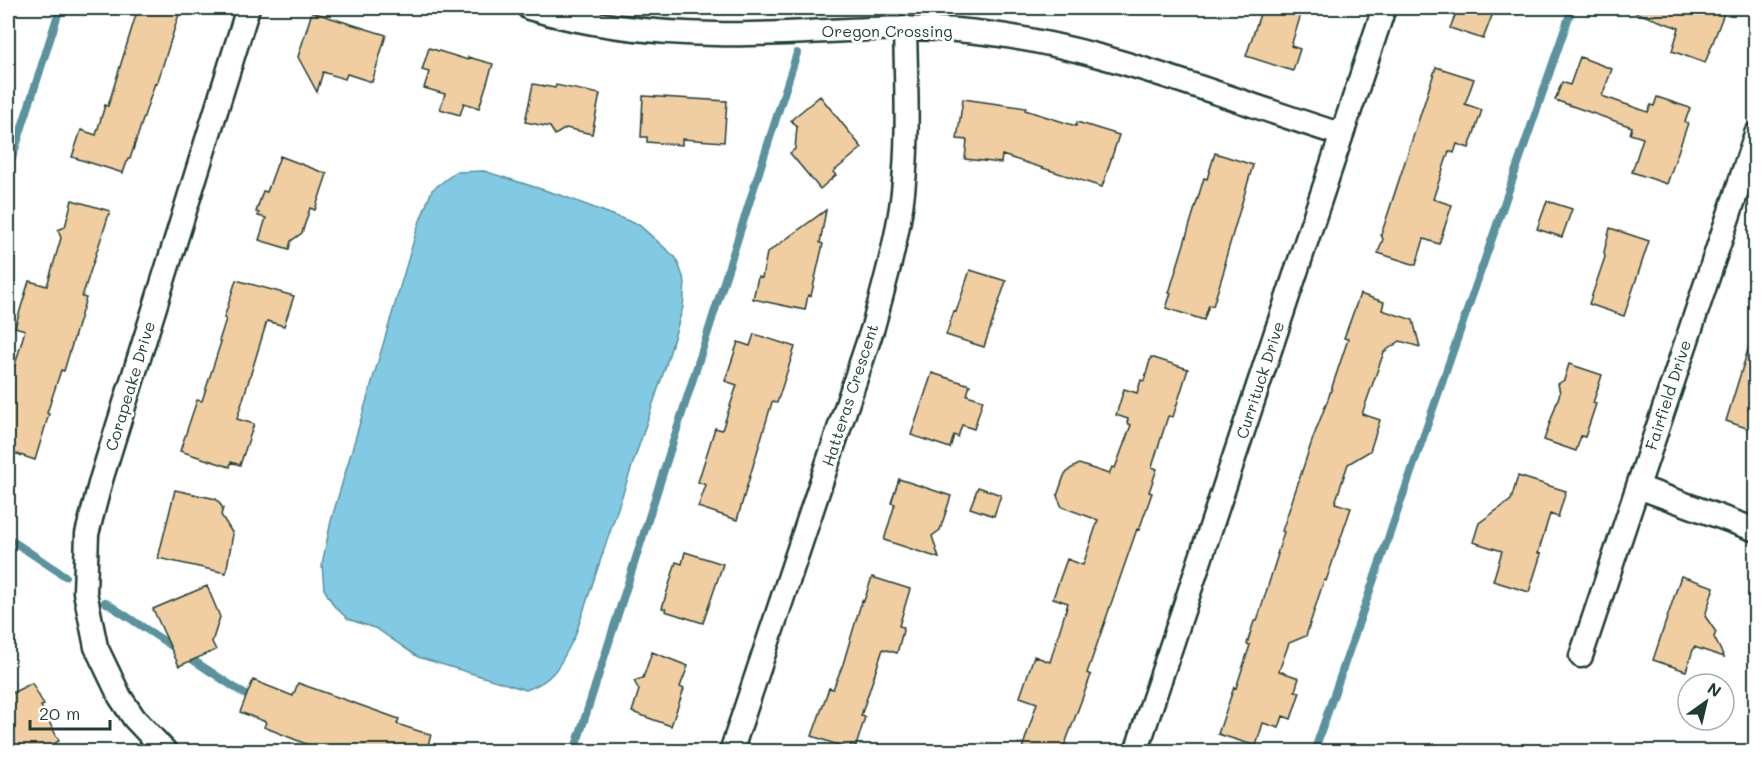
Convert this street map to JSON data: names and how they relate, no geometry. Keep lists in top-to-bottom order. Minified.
{"streets":{"street":["Oregon Crossing","Currituck Drive","Corapeake Drive","Hatteras Crescent","Fairfield Drive"]},"crossings":[["Oregon Crossing","Currituck Drive"],["Oregon Crossing","Hatteras Crescent"]],"scale_bar":"20 m","north":"top right"}
